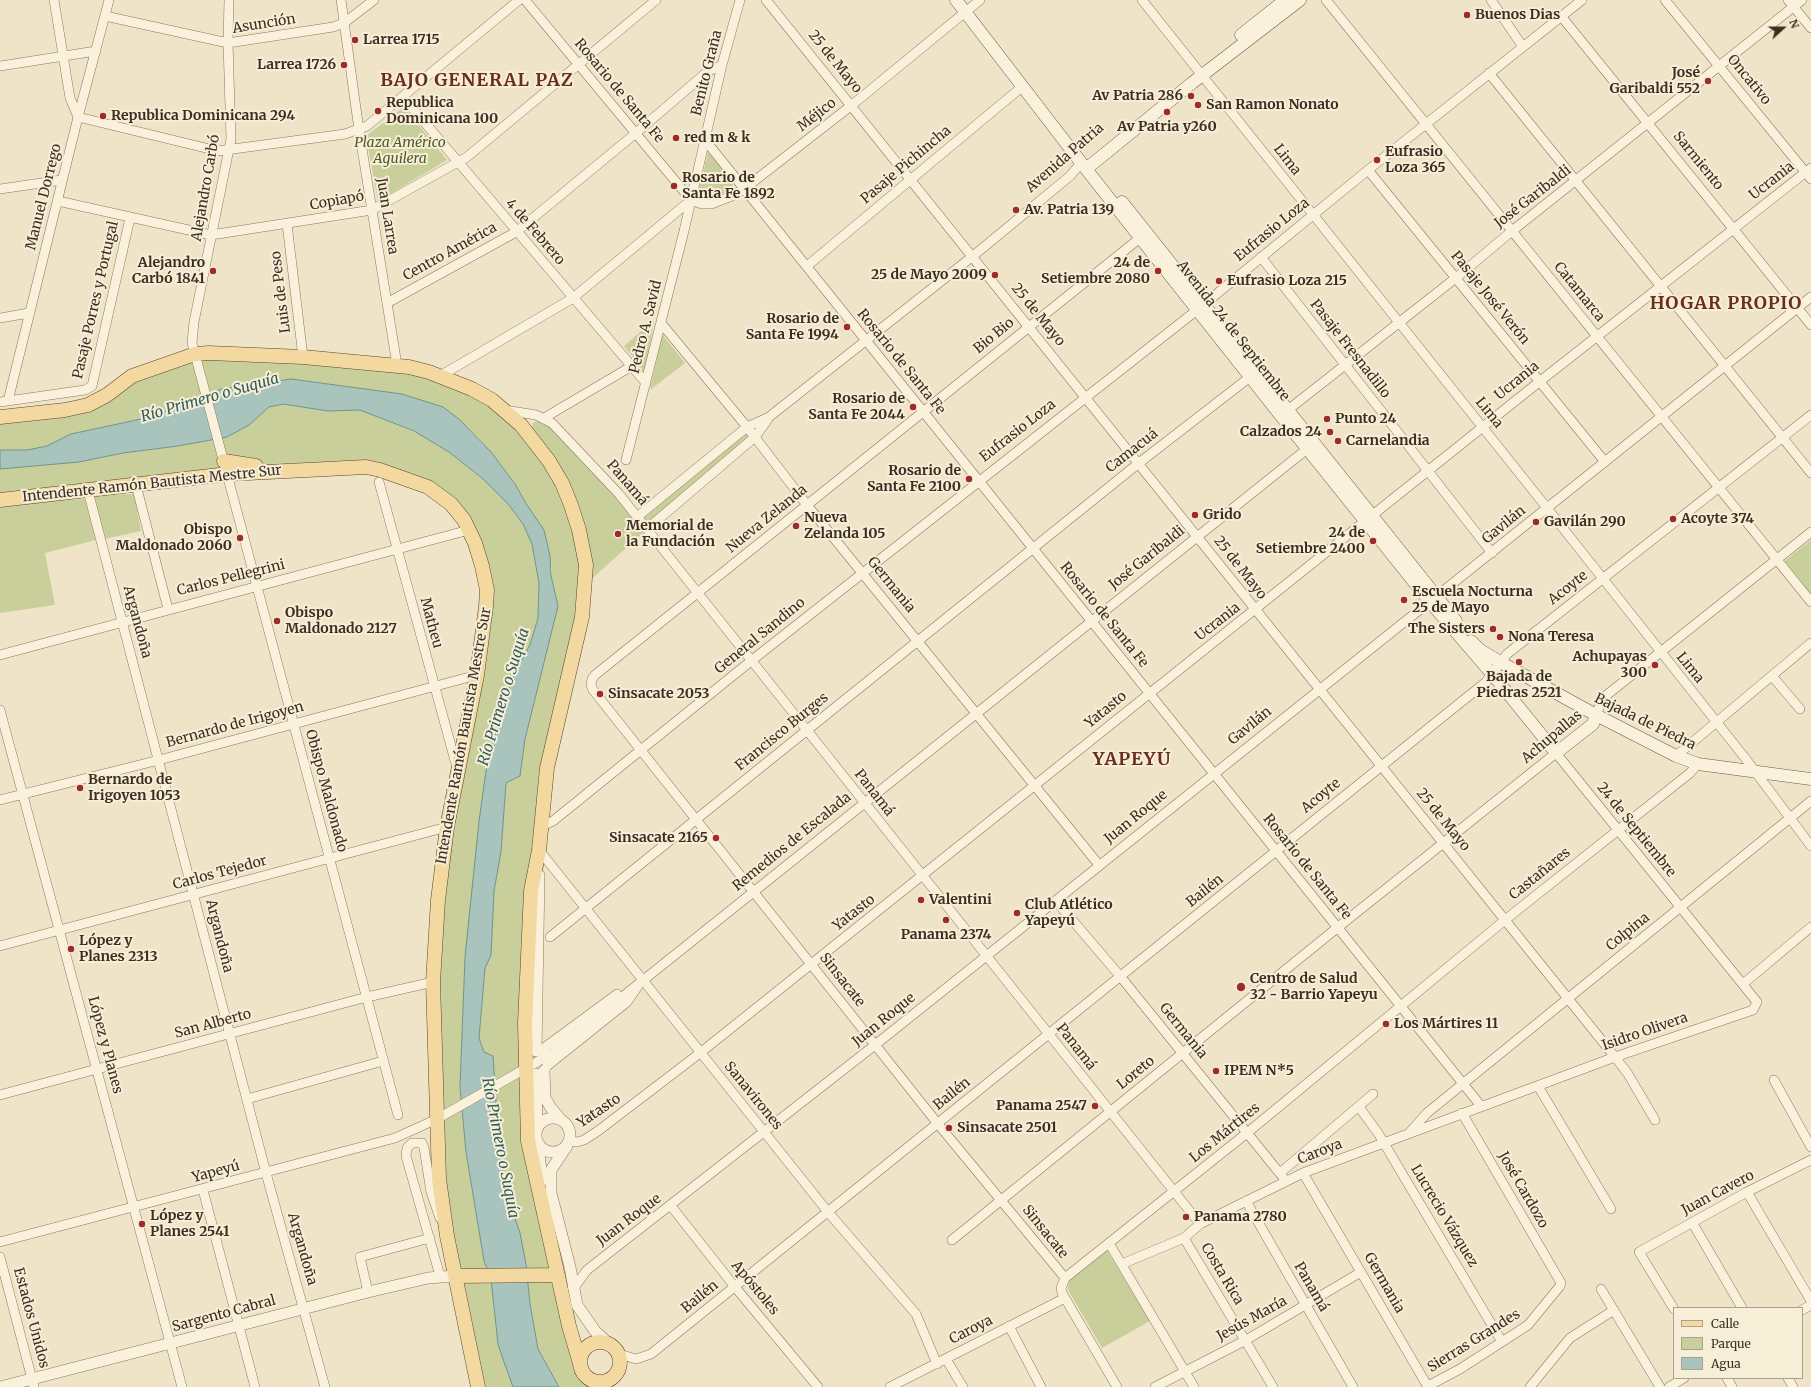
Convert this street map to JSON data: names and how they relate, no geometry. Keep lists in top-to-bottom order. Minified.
{"streets":{"main road":["Avenida Patria","Avenida 24 de Septiembre","Intendente Ramón Bautista Mestre Sur","Bajada de Piedra","Achupallas","24 de Septiembre"],"street":["Asunción","25 de Mayo","Benito Graña","Oncativo","Rosario de Santa Fe","Méjico","Lima","Sarmiento","Pasaje Pichincha","Ucrania","Alejandro Carbó","Manuel Dorrego","José Garibaldi","Copiapó","Juan Larrea","Eufrasio Loza","4 de Febrero","Centro América","Luis de Peso","Catamarca","Pasaje José Verón","Pasaje Porres y Portugal","Pedro A. Savid","Bio Bio","Pasaje Fresnadillo","Camacuá","Panamá","Nueva Zelanda","Gavilán","Carlos Pellegrini","Germania","Acoyte","Argandoña","Matheu","General Sandino","Yatasto","Bernardo de Irigoyen","Francisco Burges","Obispo Maldonado","Juan Roque","Remedios de Escalada","Carlos Tejedor","Castañares","Bailén","Colpina","Sinsacate","San Alberto","Isidro Olivera","López y Planes","Loreto","Sanavirones","Los Mártires","Caroya","Yapeyú","José Cardozo","Juan Cavero","Lucrecio Vázquez","Costa Rica","Apóstoles","Sargento Cabral","Estados Unidos","Jesús María","Sierras Grandes"]},"crossings":[["Asunción","Alejandro Carbó"],["Asunción","Manuel Dorrego"],["Asunción","Juan Larrea"],["25 de Mayo","Méjico"],["25 de Mayo","Avenida Patria"],["25 de Mayo","Pasaje Pichincha"],["25 de Mayo","Ucrania"],["25 de Mayo","José Garibaldi"],["25 de Mayo","Eufrasio Loza"],["25 de Mayo","Bio Bio"],["25 de Mayo","Camacuá"],["25 de Mayo","Gavilán"],["25 de Mayo","Acoyte"],["25 de Mayo","Achupallas"],["25 de Mayo","Castañares"],["25 de Mayo","Colpina"],["25 de Mayo","Isidro Olivera"],["Benito Graña","Rosario de Santa Fe"],["Benito Graña","Méjico"],["Benito Graña","Centro América"],["Benito Graña","Pedro A. Savid"],["Oncativo","Ucrania"],["Oncativo","José Garibaldi"],["Rosario de Santa Fe","Méjico"],["Rosario de Santa Fe","Avenida Patria"],["Rosario de Santa Fe","Pasaje Pichincha"],["Rosario de Santa Fe","Ucrania"],["Rosario de Santa Fe","José Garibaldi"],["Rosario de Santa Fe","Copiapó"],["Rosario de Santa Fe","Eufrasio Loza"],["Rosario de Santa Fe","Centro América"],["Rosario de Santa Fe","Pedro A. Savid"],["Rosario de Santa Fe","Bio Bio"],["Rosario de Santa Fe","Camacuá"],["Rosario de Santa Fe","Nueva Zelanda"],["Rosario de Santa Fe","Gavilán"],["Rosario de Santa Fe","Acoyte"],["Rosario de Santa Fe","General Sandino"],["Rosario de Santa Fe","Yatasto"],["Rosario de Santa Fe","Francisco Burges"],["Rosario de Santa Fe","Achupallas"],["Rosario de Santa Fe","Juan Roque"],["Rosario de Santa Fe","Remedios de Escalada"],["Rosario de Santa Fe","Castañares"],["Rosario de Santa Fe","Bailén"],["Rosario de Santa Fe","Colpina"],["Rosario de Santa Fe","Loreto"],["Rosario de Santa Fe","Los Mártires"],["Rosario de Santa Fe","Caroya"],["Méjico","Pedro A. Savid"],["Méjico","Avenida 24 de Septiembre"],["Avenida Patria","Lima"],["Avenida Patria","Avenida 24 de Septiembre"],["Lima","Ucrania"],["Lima","José Garibaldi"],["Lima","Eufrasio Loza"],["Lima","Gavilán"],["Lima","Acoyte"],["Lima","Bajada de Piedra"],["Lima","Achupallas"],["Lima","Colpina"],["Sarmiento","Ucrania"],["Sarmiento","José Garibaldi"],["Sarmiento","Eufrasio Loza"],["Sarmiento","Gavilán"],["Pasaje Pichincha","Avenida 24 de Septiembre"],["Ucrania","Catamarca"],["Ucrania","Pasaje José Verón"],["Ucrania","Avenida 24 de Septiembre"],["Ucrania","Pasaje Fresnadillo"],["Ucrania","Yatasto"],["Alejandro Carbó","Copiapó"],["Alejandro Carbó","Obispo Maldonado"],["Manuel Dorrego","Copiapó"],["Manuel Dorrego","Pasaje Porres y Portugal"],["José Garibaldi","Catamarca"],["José Garibaldi","Pasaje José Verón"],["José Garibaldi","Avenida 24 de Septiembre"],["José Garibaldi","Pasaje Fresnadillo"],["José Garibaldi","Remedios de Escalada"],["Copiapó","Juan Larrea"],["Copiapó","4 de Febrero"],["Copiapó","Luis de Peso"],["Copiapó","Pasaje Porres y Portugal"],["Juan Larrea","Centro América"],["Eufrasio Loza","Catamarca"],["Eufrasio Loza","Pasaje José Verón"],["Eufrasio Loza","Avenida 24 de Septiembre"],["Eufrasio Loza","Pasaje Fresnadillo"],["Eufrasio Loza","General Sandino"],["4 de Febrero","Centro América"],["4 de Febrero","Pedro A. Savid"],["Catamarca","Gavilán"],["Catamarca","Acoyte"],["Catamarca","Achupallas"],["Pasaje José Verón","Gavilán"],["Pedro A. Savid","Germania"],["Avenida 24 de Septiembre","Bio Bio"],["Avenida 24 de Septiembre","Camacuá"],["Avenida 24 de Septiembre","Gavilán"],["Avenida 24 de Septiembre","Acoyte"],["Avenida 24 de Septiembre","Bajada de Piedra"],["Avenida 24 de Septiembre","24 de Septiembre"],["Bio Bio","Nueva Zelanda"],["Pasaje Fresnadillo","Gavilán"],["Camacuá","Francisco Burges"],["Panamá","Nueva Zelanda"],["Panamá","General Sandino"],["Panamá","Yatasto"],["Panamá","Francisco Burges"],["Panamá","Juan Roque"],["Panamá","Remedios de Escalada"],["Panamá","Bailén"],["Panamá","Loreto"],["Panamá","Los Mártires"],["Panamá","Caroya"],["Panamá","Jesús María"],["Intendente Ramón Bautista Mestre Sur","Carlos Pellegrini"],["Intendente Ramón Bautista Mestre Sur","Argandoña"],["Intendente Ramón Bautista Mestre Sur","Matheu"],["Intendente Ramón Bautista Mestre Sur","Bernardo de Irigoyen"],["Intendente Ramón Bautista Mestre Sur","Obispo Maldonado"],["Intendente Ramón Bautista Mestre Sur","Carlos Tejedor"],["Intendente Ramón Bautista Mestre Sur","San Alberto"],["Intendente Ramón Bautista Mestre Sur","Yapeyú"],["Intendente Ramón Bautista Mestre Sur","Sargento Cabral"],["Nueva Zelanda","Germania"],["Nueva Zelanda","Sinsacate"],["Gavilán","Juan Roque"],["Carlos Pellegrini","Argandoña"],["Carlos Pellegrini","Matheu"],["Carlos Pellegrini","Obispo Maldonado"],["Germania","General Sandino"],["Germania","Yatasto"],["Germania","Francisco Burges"],["Germania","Juan Roque"],["Germania","Remedios de Escalada"],["Germania","Bailén"],["Germania","Loreto"],["Germania","Los Mártires"],["Germania","Caroya"],["Germania","Jesús María"],["Germania","Sierras Grandes"],["Acoyte","Bajada de Piedra"],["Acoyte","24 de Septiembre"],["Acoyte","Bailén"],["Argandoña","Bernardo de Irigoyen"],["Argandoña","Carlos Tejedor"],["Argandoña","San Alberto"],["Argandoña","Yapeyú"],["Argandoña","Sargento Cabral"],["Matheu","Bernardo de Irigoyen"],["General Sandino","Sinsacate"],["Yatasto","Sinsacate"],["Yatasto","Sanavirones"],["Bajada de Piedra","Achupallas"],["Bajada de Piedra","Castañares"],["Bernardo de Irigoyen","Obispo Maldonado"],["Bernardo de Irigoyen","López y Planes"],["Francisco Burges","Sinsacate"],["Francisco Burges","Sanavirones"],["Achupallas","24 de Septiembre"],["Achupallas","Loreto"],["Obispo Maldonado","Carlos Tejedor"],["Obispo Maldonado","San Alberto"],["Juan Roque","Sinsacate"],["Juan Roque","Sanavirones"],["Juan Roque","Apóstoles"],["24 de Septiembre","Castañares"],["24 de Septiembre","Colpina"],["24 de Septiembre","Isidro Olivera"],["Remedios de Escalada","Sinsacate"],["Remedios de Escalada","Sanavirones"],["Remedios de Escalada","Yapeyú"],["Carlos Tejedor","López y Planes"],["Castañares","Los Mártires"],["Bailén","Sinsacate"],["Bailén","Sanavirones"],["Bailén","Apóstoles"],["Colpina","Caroya"],["Sinsacate","Loreto"],["Sinsacate","Los Mártires"],["Sinsacate","Caroya"],["San Alberto","López y Planes"],["Isidro Olivera","Caroya"],["López y Planes","Yapeyú"],["López y Planes","Sargento Cabral"],["Sanavirones","Caroya"],["Caroya","José Cardozo"],["Caroya","Lucrecio Vázquez"],["Caroya","Costa Rica"],["José Cardozo","Sierras Grandes"],["Lucrecio Vázquez","Sierras Grandes"],["Costa Rica","Jesús María"],["Sargento Cabral","Estados Unidos"]],"districts":["BAJO GENERAL PAZ","HOGAR PROPIO","YAPEYÚ"],"water":["Río Primero o Suquía"],"parks":["Plaza Américo Aguilera"],"places":["Buenos Dias","Larrea 1715","Larrea 1726","José Garibaldi 552","Av Patria 286","San Ramon Nonato","Republica Dominicana 100","Av Patria y260","Republica Dominicana 294","red m & k","Eufrasio Loza 365","Rosario de Santa Fe 1892","Av. Patria 139","Alejandro Carbó 1841","24 de Setiembre 2080","25 de Mayo 2009","Eufrasio Loza 215","Rosario de Santa Fe 1994","Rosario de Santa Fe 2044","Punto 24","Calzados 24","Carnelandia","Rosario de Santa Fe 2100","Grido","Acoyte 374","Gavilán 290","Nueva Zelanda 105","Memorial de la Fundación","Obispo Maldonado 2060","24 de Setiembre 2400","Escuela Nocturna 25 de Mayo","Obispo Maldonado 2127","The Sisters","Nona Teresa","Bajada de Piedras 2521","Achupayas 300","Sinsacate 2053","Bernardo de Irigoyen 1053","Sinsacate 2165","Valentini","Club Atlético Yapeyú","Panama 2374","López y Planes 2313","Centro de Salud 32 - Barrio Yapeyu","Los Mártires 11","IPEM N*5","Panama 2547","Sinsacate 2501","Panama 2780","López y Planes 2541"],"legend":["Calle","Parque","Agua"],"north":"right"}
